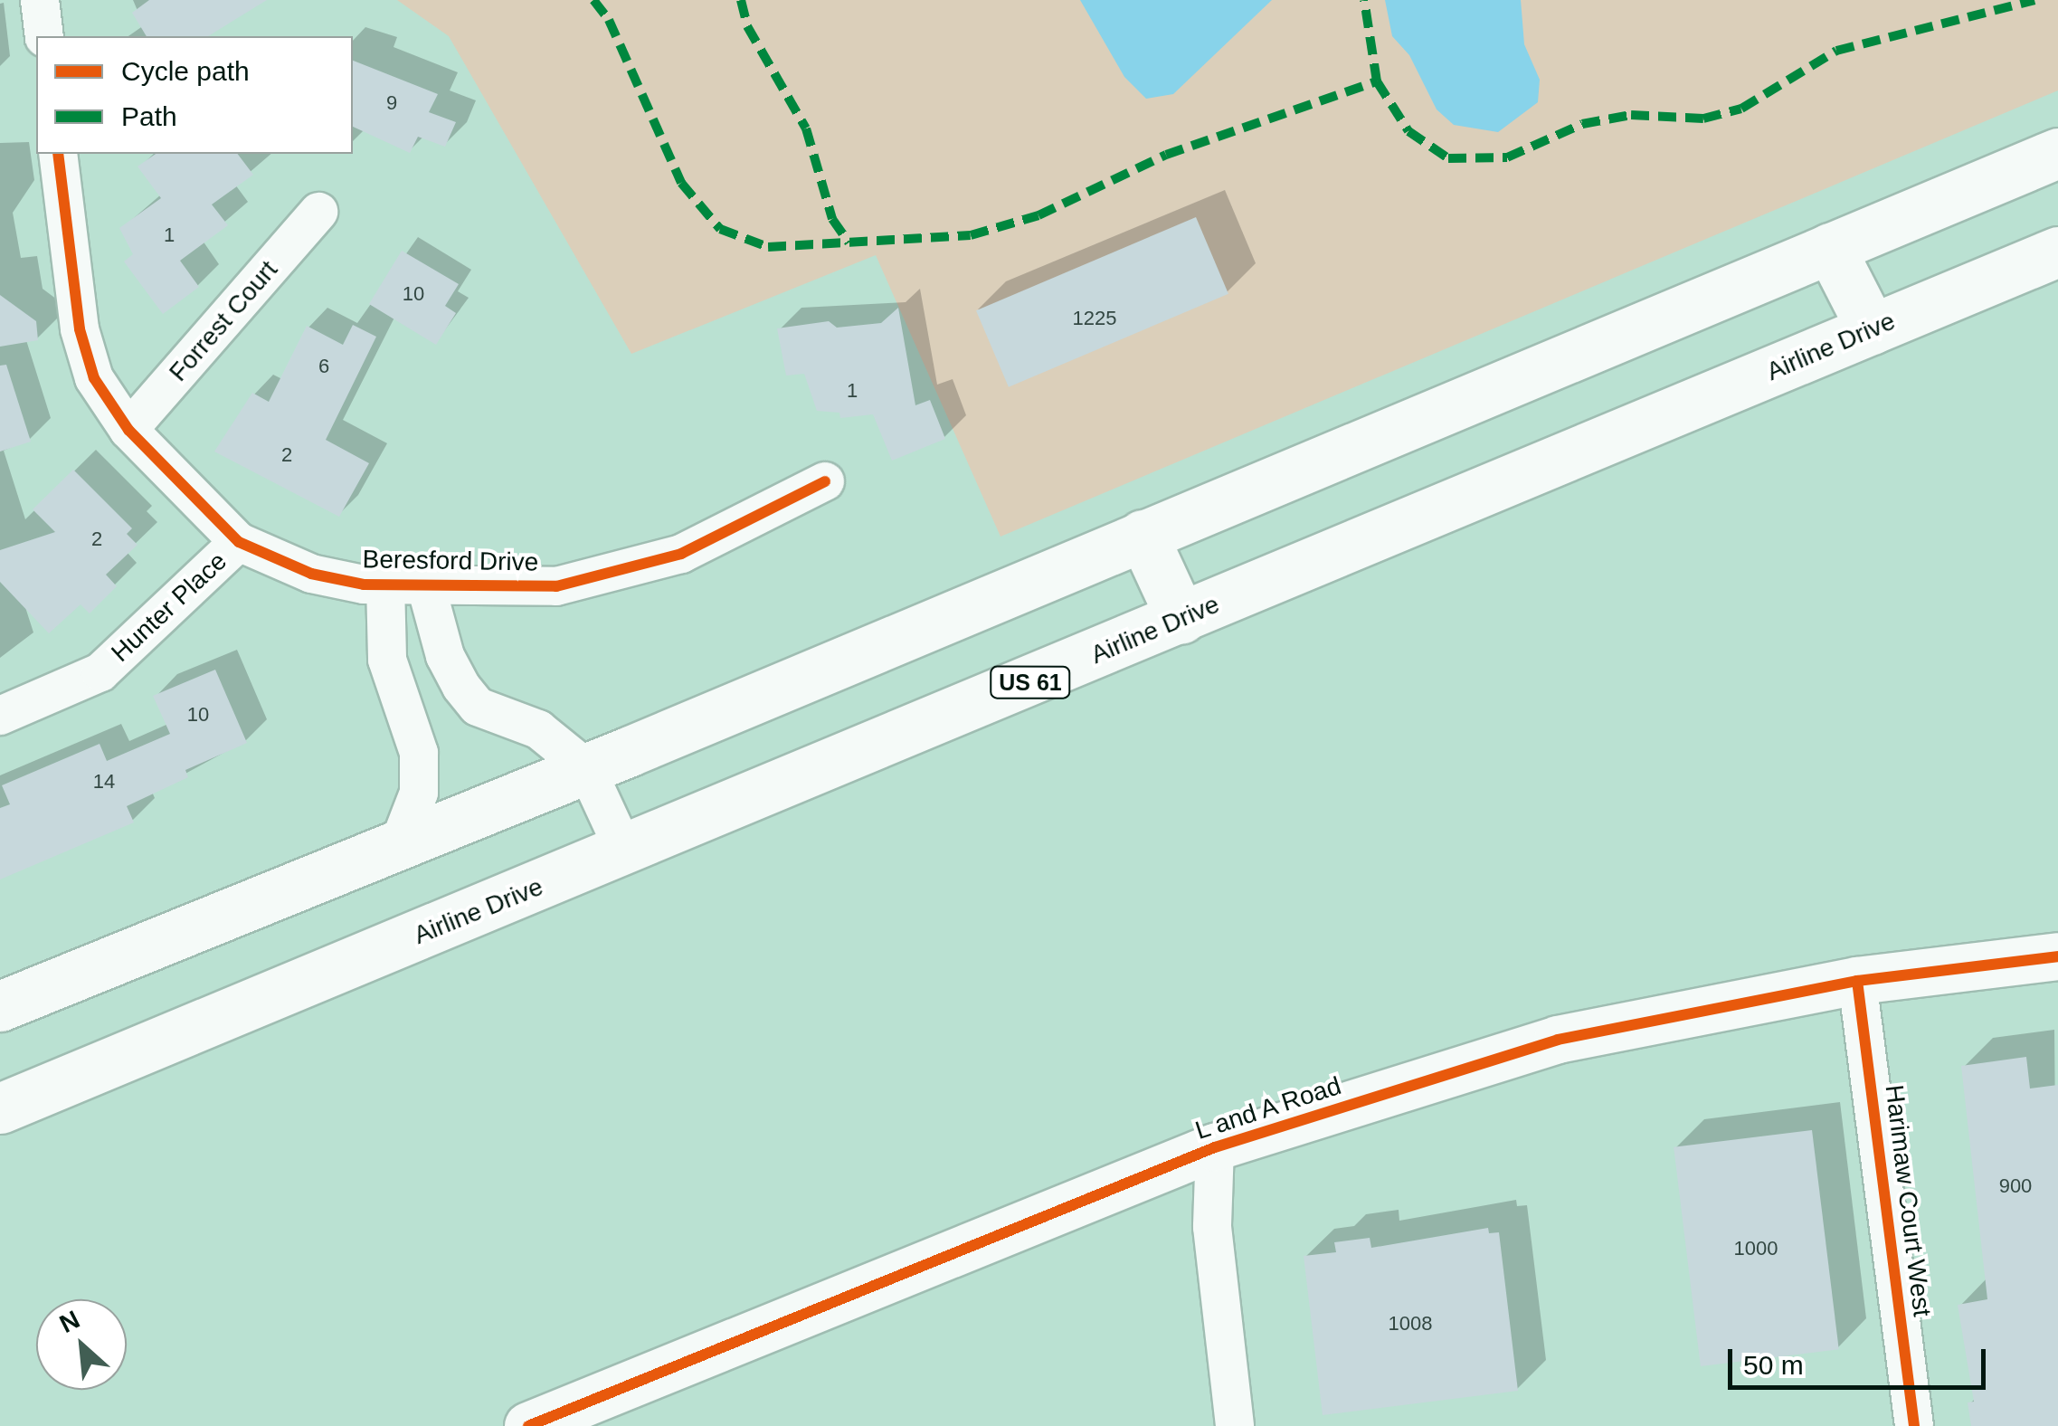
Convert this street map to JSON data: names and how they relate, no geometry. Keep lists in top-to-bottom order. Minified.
{"streets":{"highway":["Airline Drive","US 61"],"street":["Forrest Court","Beresford Drive","Hunter Place","L and A Road","Harimaw Court West"]},"crossings":[["Forrest Court","Beresford Drive"],["Beresford Drive","Hunter Place"],["L and A Road","Harimaw Court West"]],"house_numbers":["9","1","10","1225","6","1","2","2","10","14","900","1000","1008"],"legend":["Cycle path","Path"],"scale_bar":"50 m","north":"top left"}
